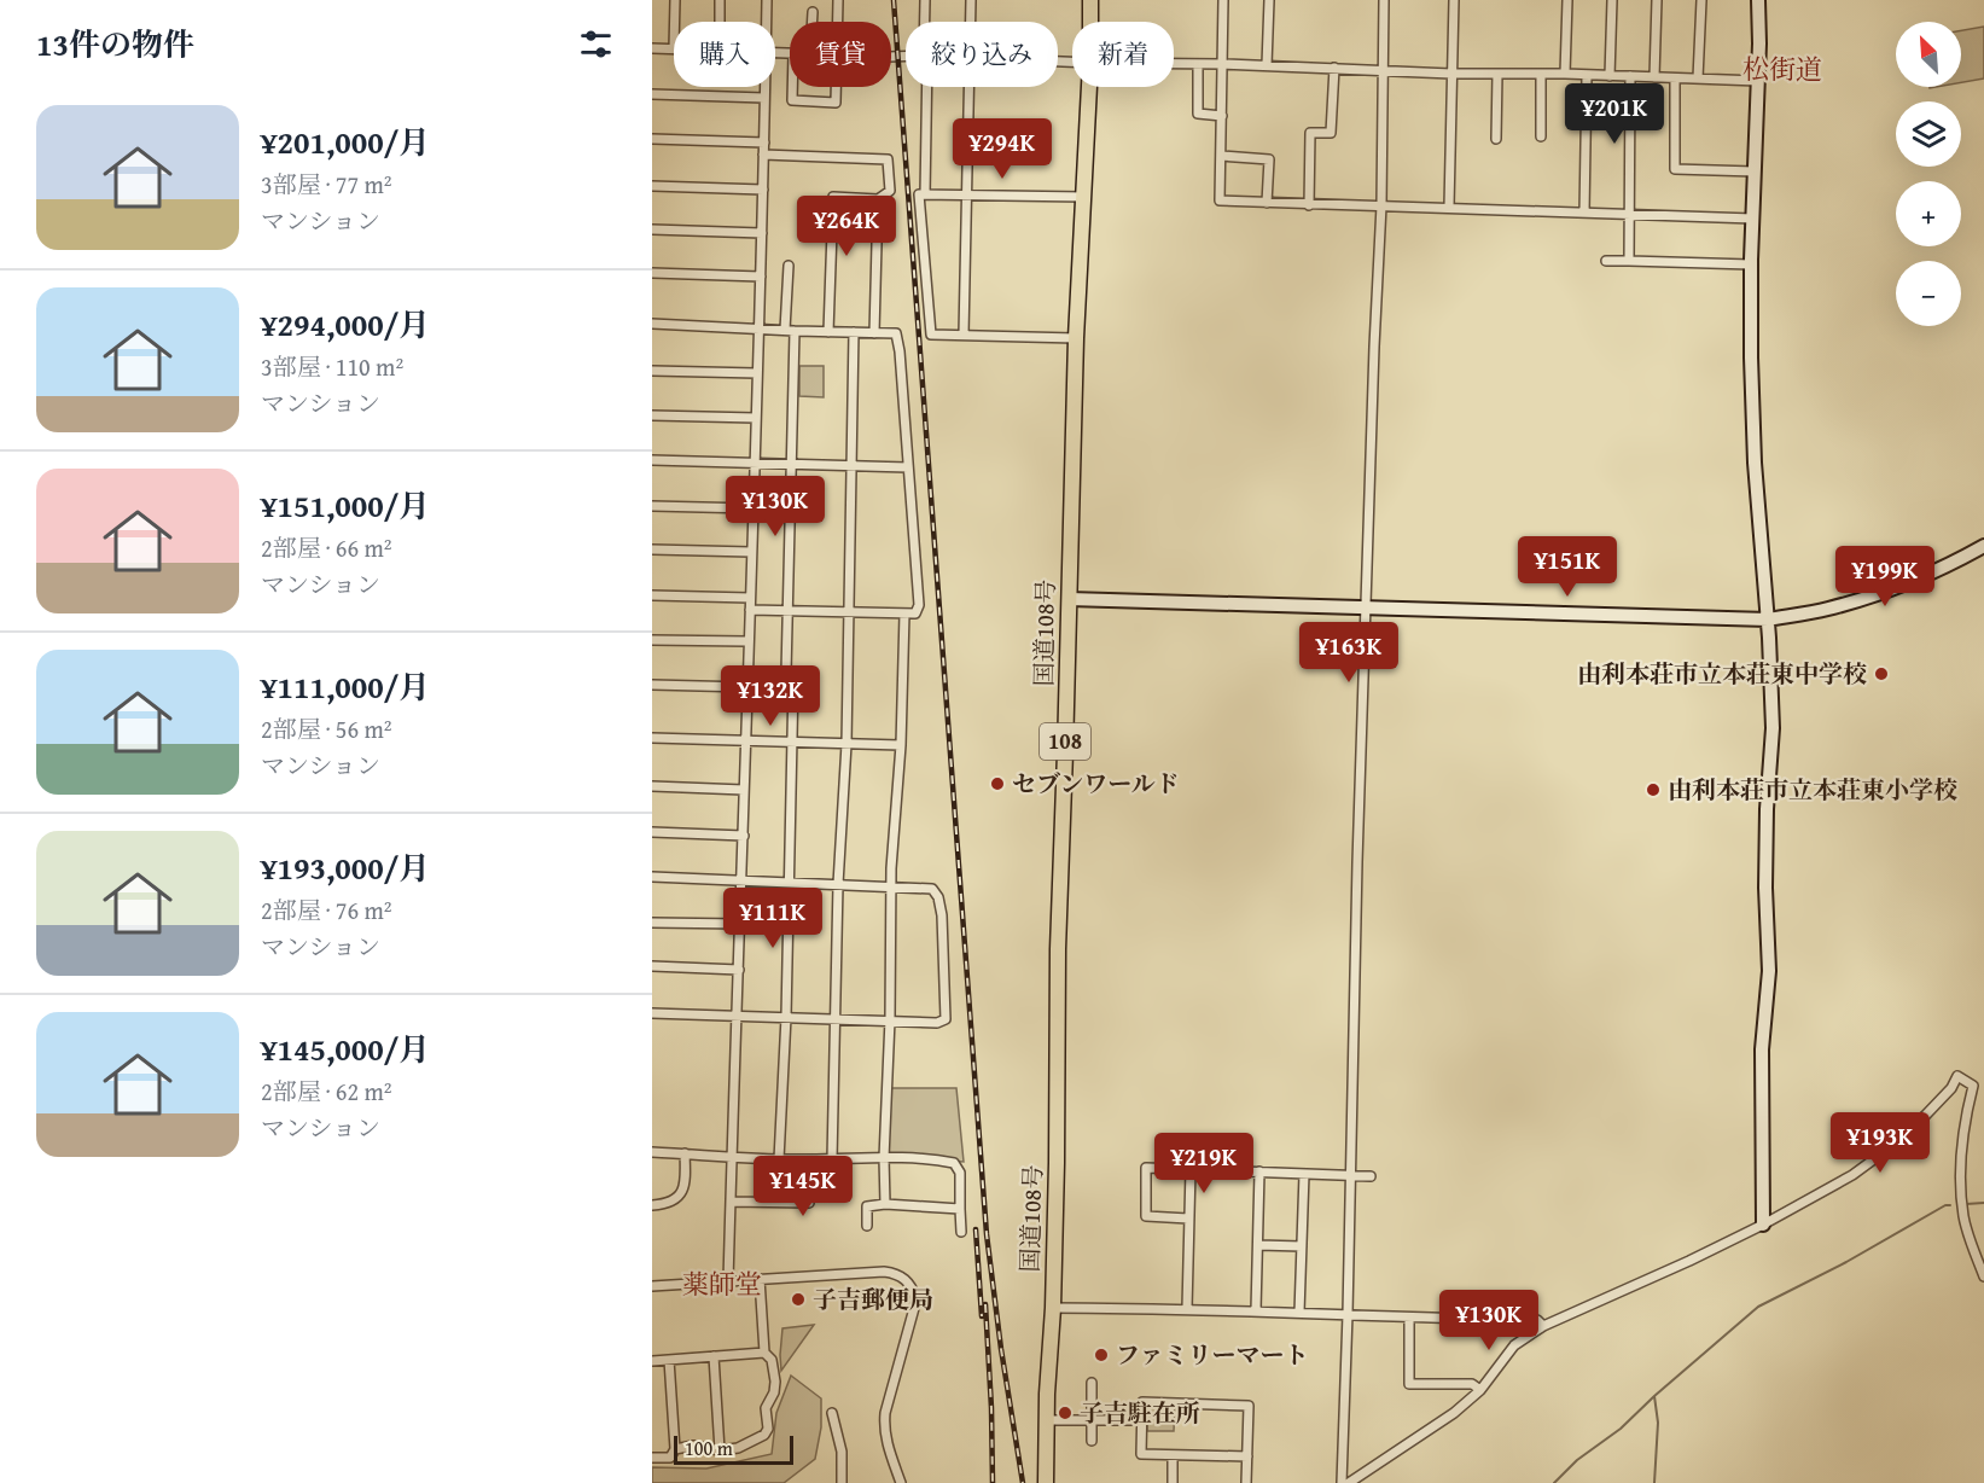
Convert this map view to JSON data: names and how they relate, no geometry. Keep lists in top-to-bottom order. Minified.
{"streets":{"highway":["国道108号","108"]},"districts":["松街道","薬師堂"],"places":["由利本荘市立本荘東中学校","セブンワールド","由利本荘市立本荘東小学校","子吉郵便局","ファミリーマート","子吉駐在所"],"scale_bar":"100 m","north":"top left","page":{"heading":"13件の物件","map_buttons":["+","−"],"chip":["購入","賃貸","絞り込み","新着"],"price":["¥201K","¥294K","¥264K","¥130K","¥151K","¥199K","¥163K","¥132K","¥111K","¥193K","¥219K","¥145K","¥130K"],"list":[{"name":"¥201,000/月","note":"3部屋 · 77 m² · マンション"},{"name":"¥294,000/月","note":"3部屋 · 110 m² · マンション"},{"name":"¥151,000/月","note":"2部屋 · 66 m² · マンション"},{"name":"¥111,000/月","note":"2部屋 · 56 m² · マンション"},{"name":"¥193,000/月","note":"2部屋 · 76 m² · マンション"},{"name":"¥145,000/月","note":"2部屋 · 62 m² · マンション"}],"scale":"100 m"}}
